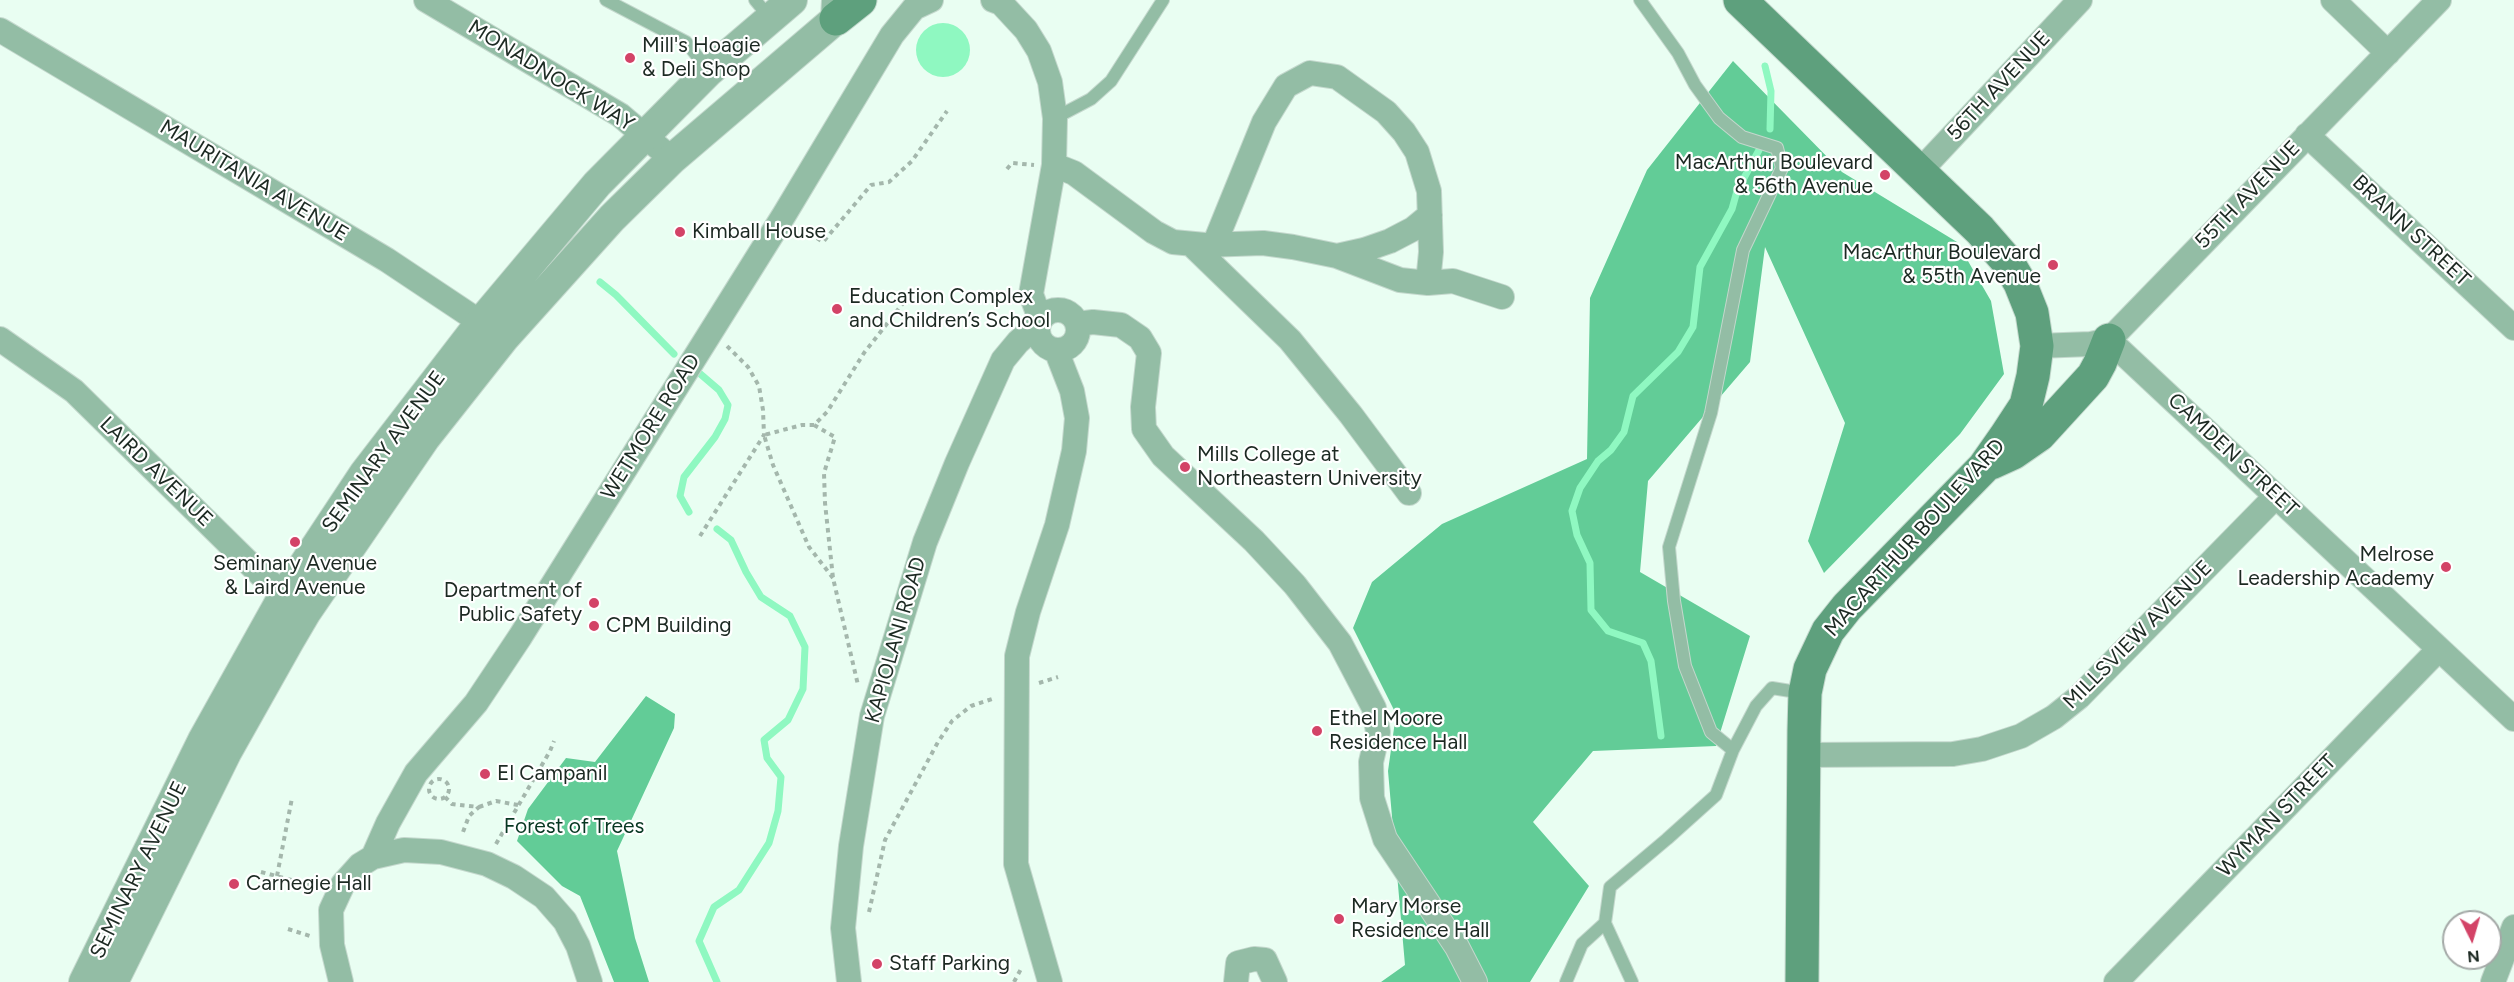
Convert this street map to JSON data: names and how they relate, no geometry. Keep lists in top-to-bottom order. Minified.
{"streets":{"main road":["MACARTHUR BOULEVARD"],"street":["MONADNOCK WAY","56TH AVENUE","MAURITANIA AVENUE","55TH AVENUE","BRANN STREET","WETMORE ROAD","SEMINARY AVENUE","CAMDEN STREET","LAIRD AVENUE","MILLSVIEW AVENUE","KAPIOLANI ROAD","WYMAN STREET"]},"crossings":[["MONADNOCK WAY","SEMINARY AVENUE"],["56TH AVENUE","MACARTHUR BOULEVARD"],["MAURITANIA AVENUE","SEMINARY AVENUE"],["55TH AVENUE","BRANN STREET"],["55TH AVENUE","CAMDEN STREET"],["SEMINARY AVENUE","LAIRD AVENUE"],["CAMDEN STREET","MILLSVIEW AVENUE"],["CAMDEN STREET","WYMAN STREET"],["MACARTHUR BOULEVARD","MILLSVIEW AVENUE"]],"parks":["Forest of Trees"],"places":["Mill's Hoagie & Deli Shop","MacArthur Boulevard & 56th Avenue","Kimball House","MacArthur Boulevard & 55th Avenue","Education Complex and Children’s School","Mills College at Northeastern University","Seminary Avenue & Laird Avenue","Melrose Leadership Academy","Department of Public Safety","CPM Building","Ethel Moore Residence Hall","El Campanil","Carnegie Hall","Mary Morse Residence Hall","Staff Parking"],"north":"bottom"}
